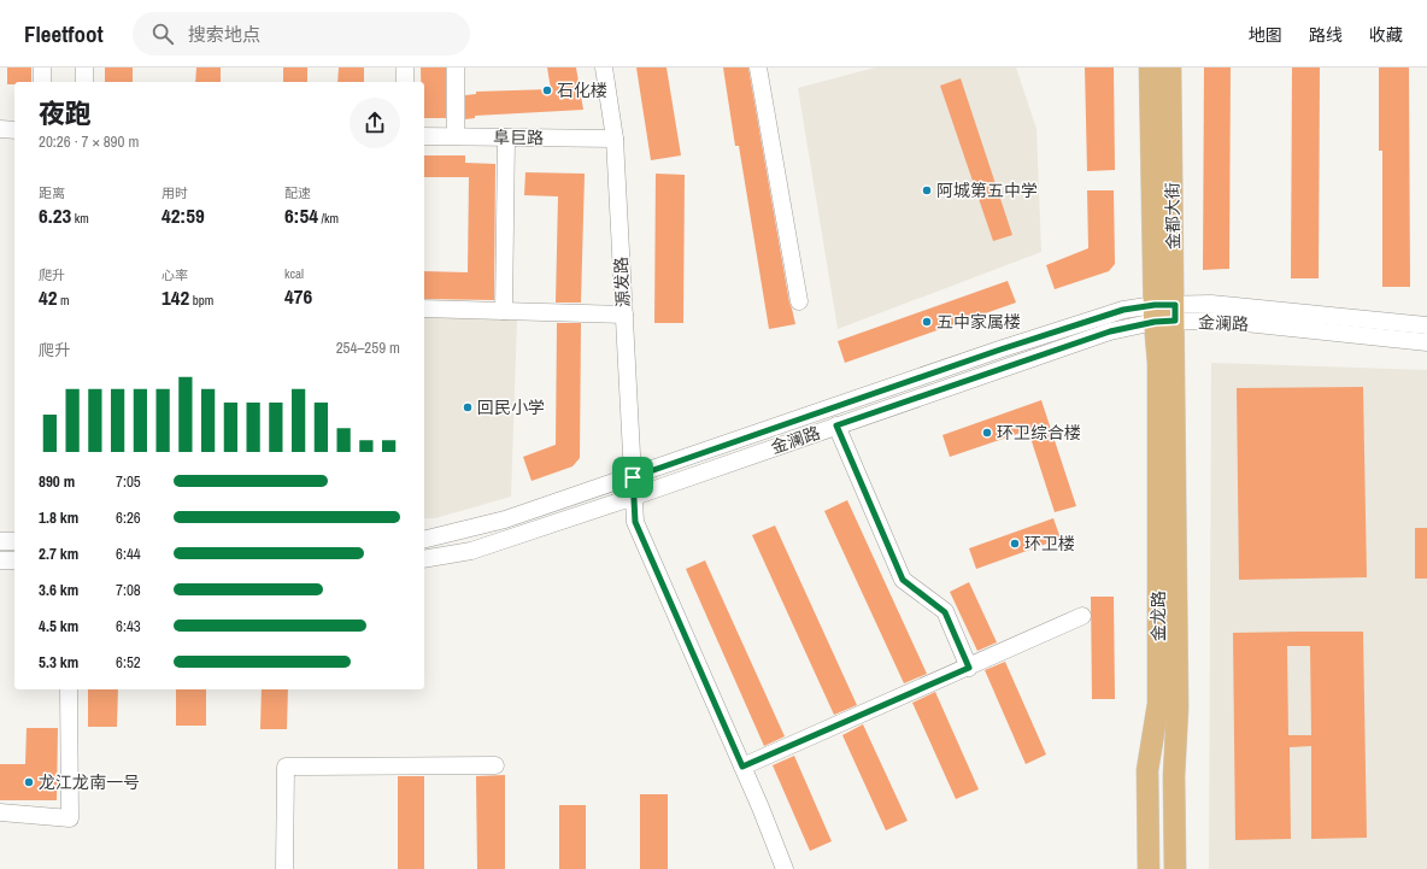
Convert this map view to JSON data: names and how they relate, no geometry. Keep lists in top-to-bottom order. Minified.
{"streets":{"main road":["金都大街","金龙路"],"street":["阜巨路","源发路","金澜路"]},"crossings":[["阜巨路","源发路"],["金都大街","金澜路"],["金都大街","金龙路"],["源发路","金澜路"]],"places":["石化楼","阿城第五中学","五中家属楼","回民小学","环卫综合楼","环卫楼","龙江龙南一号"],"page":{"header":"Fleetfoot","search":"搜索地点","nav":["地图","路线","收藏"],"heading":["夜跑","20:26 · 7 × 890 m"],"stats":[["距离","6.23 km"],["用时","42:59"],["配速","6:54 /km"],["爬升","42 m"],["心率","142 bpm"],["kcal","476"]],"chart":["爬升","254–259 m"],"list":[{"name":"890 m","note":"7:05"},{"name":"1.8 km","note":"6:26"},{"name":"2.7 km","note":"6:44"},{"name":"3.6 km","note":"7:08"},{"name":"4.5 km","note":"6:43"},{"name":"5.3 km","note":"6:52"}]}}
